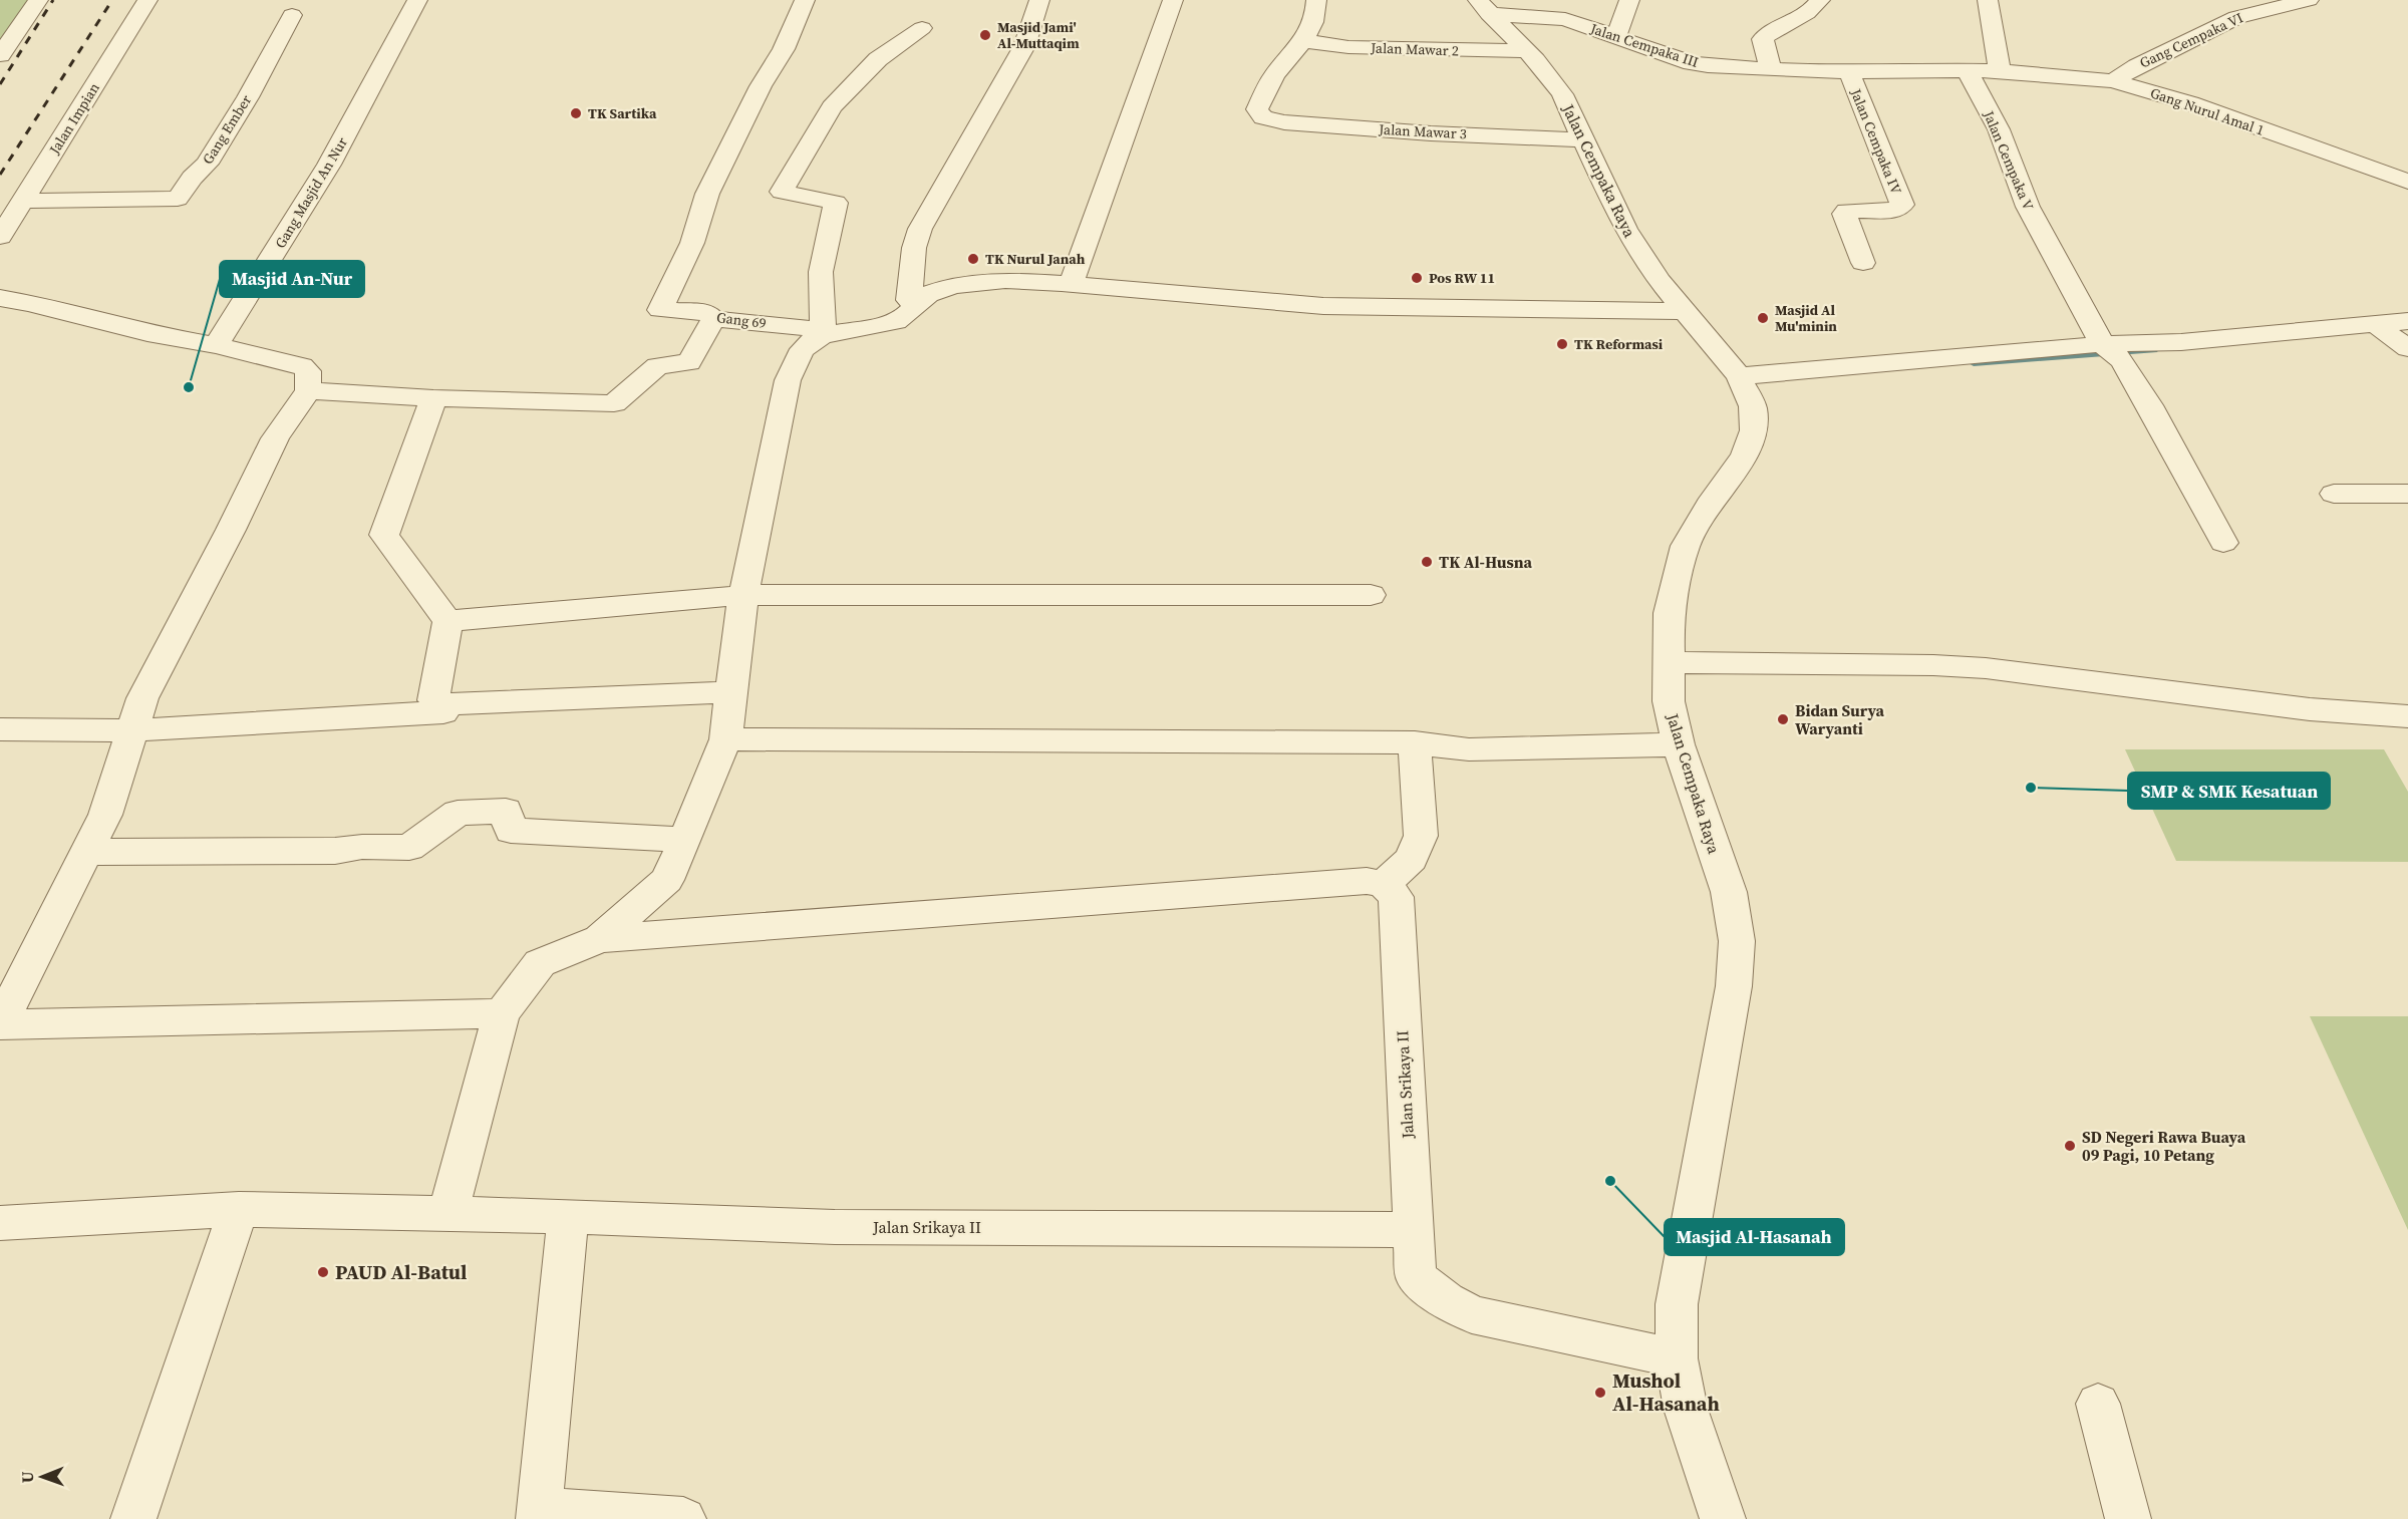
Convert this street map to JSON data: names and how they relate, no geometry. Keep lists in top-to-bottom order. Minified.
{"streets":{"street":["Gang Cempaka VI","Jalan Cempaka III","Jalan Mawar 2","Gang Nurul Amal 1","Jalan Impian","Gang Ember","Jalan Mawar 3","Jalan Cempaka IV","Jalan Cempaka V","Jalan Cempaka Raya","Gang Masjid An Nur","Gang 69","Jalan Srikaya II"]},"crossings":[["Gang Cempaka VI","Gang Nurul Amal 1"],["Jalan Cempaka III","Jalan Cempaka IV"],["Jalan Cempaka III","Jalan Cempaka V"],["Jalan Cempaka III","Jalan Cempaka Raya"],["Jalan Mawar 2","Jalan Mawar 3"],["Jalan Mawar 2","Jalan Cempaka Raya"],["Jalan Impian","Gang Ember"],["Jalan Mawar 3","Jalan Cempaka Raya"]],"places":["Masjid Jami' Al-Muttaqim","TK Sartika","TK Nurul Janah","Pos RW 11","Masjid Al Mu'minin","TK Reformasi","Masjid An-Nur","TK Al-Husna","Bidan Surya Waryanti","SMP & SMK Kesatuan","SD Negeri Rawa Buaya 09 Pagi, 10 Petang","Masjid Al-Hasanah","PAUD Al-Batul","Mushol Al-Hasanah"],"north":"left"}
